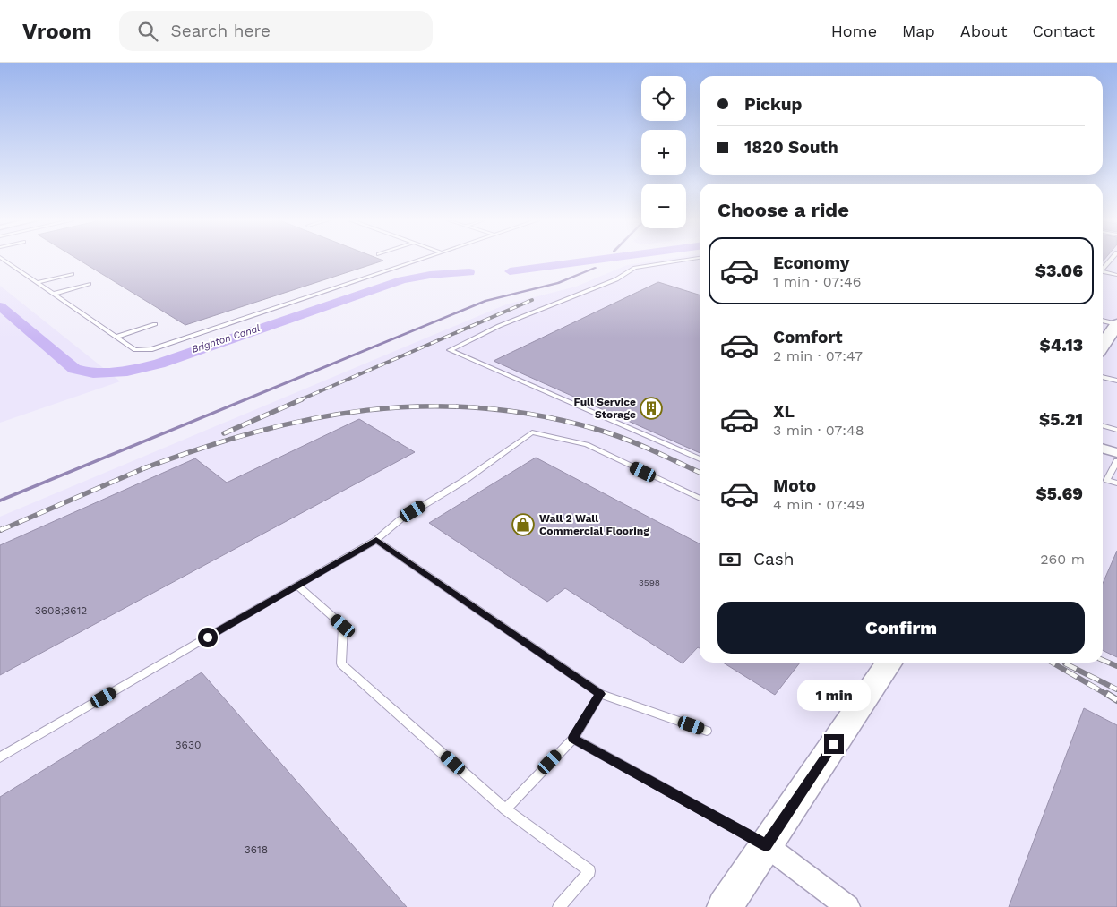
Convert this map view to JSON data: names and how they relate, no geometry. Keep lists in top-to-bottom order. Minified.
{"water":["Brighton Canal"],"places":{"building":["Full Service Storage"],"shop":["Wall 2 Wall Commercial Flooring"]},"house_numbers":["3598","3608;3612","3630","3618"],"page":{"header":"Vroom","search":"Search here","nav":["Home","Map","About","Contact"],"map_buttons":["+","−"],"banner":["Pickup","1820 South"],"heading":"Choose a ride","list":[{"name":"Economy","note":"1 min · 07:46","value":"$3.06"},{"name":"Comfort","note":"2 min · 07:47","value":"$4.13"},{"name":"XL","note":"3 min · 07:48","value":"$5.21"},{"name":"Moto","note":"4 min · 07:49","value":"$5.69"}],"pay":["Cash","260 m"],"buttons":"Confirm","bubble":"1 min"}}
